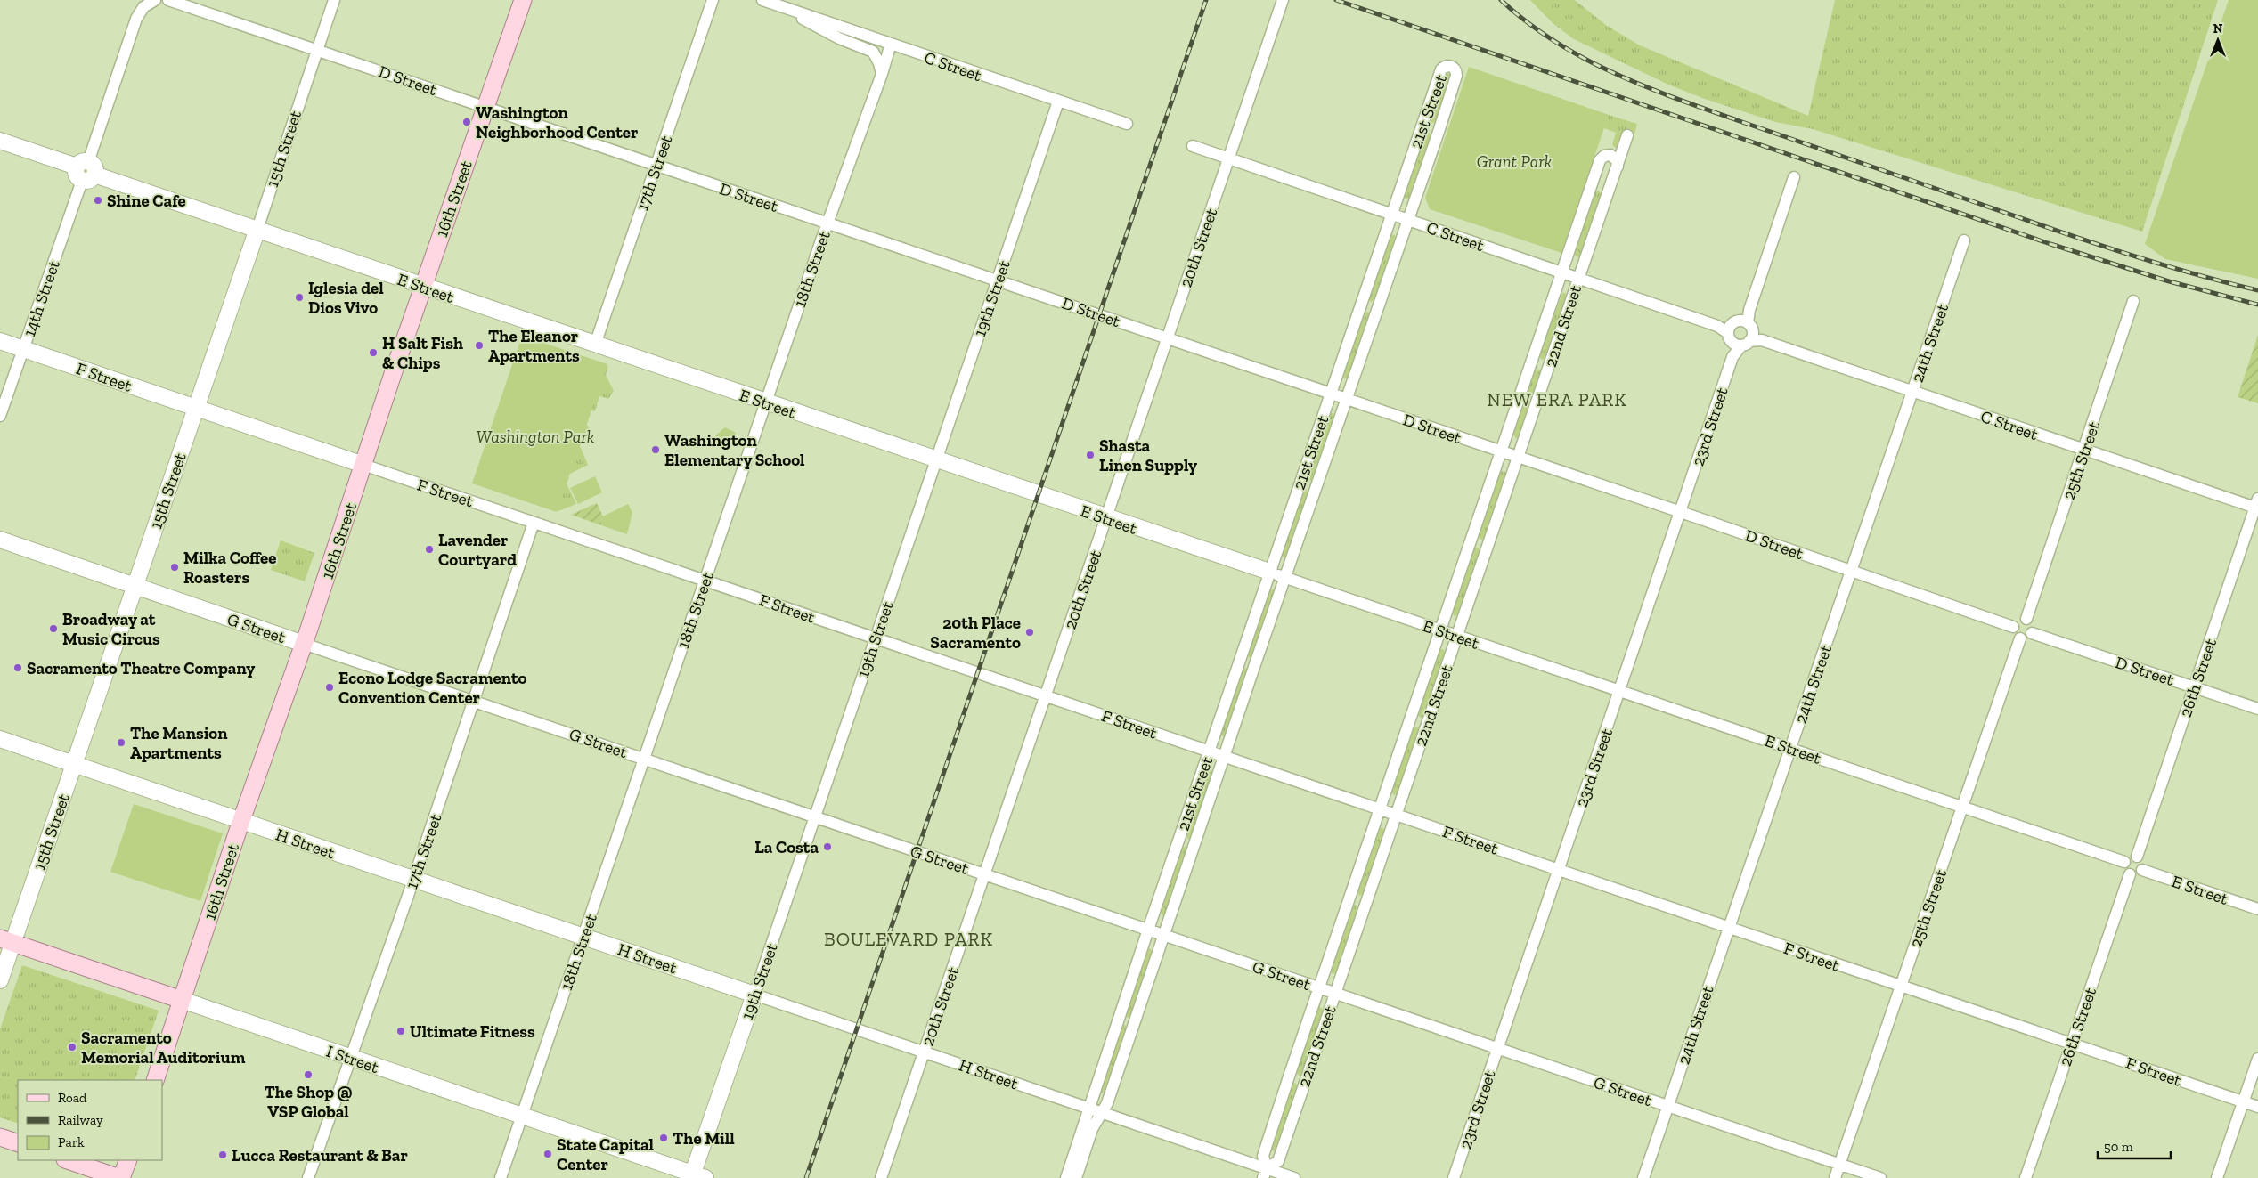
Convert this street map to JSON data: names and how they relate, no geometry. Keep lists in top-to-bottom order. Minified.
{"streets":{"main road":["16th Street","I Street"],"street":["C Street","D Street","21st Street","15th Street","17th Street","20th Street","18th Street","E Street","14th Street","19th Street","22nd Street","24th Street","F Street","23rd Street","25th Street","G Street","26th Street","H Street"]},"crossings":[["C Street","21st Street"],["C Street","20th Street"],["C Street","18th Street"],["C Street","19th Street"],["C Street","22nd Street"],["C Street","24th Street"],["C Street","23rd Street"],["C Street","25th Street"],["C Street","26th Street"],["D Street","21st Street"],["D Street","15th Street"],["D Street","17th Street"],["D Street","16th Street"],["D Street","20th Street"],["D Street","18th Street"],["D Street","19th Street"],["D Street","22nd Street"],["D Street","24th Street"],["D Street","23rd Street"],["D Street","25th Street"],["D Street","26th Street"],["21st Street","E Street"],["21st Street","F Street"],["21st Street","G Street"],["21st Street","H Street"],["15th Street","E Street"],["15th Street","F Street"],["15th Street","G Street"],["15th Street","H Street"],["15th Street","I Street"],["17th Street","E Street"],["17th Street","F Street"],["17th Street","G Street"],["17th Street","H Street"],["17th Street","I Street"],["16th Street","E Street"],["16th Street","F Street"],["16th Street","G Street"],["16th Street","H Street"],["16th Street","I Street"],["20th Street","E Street"],["20th Street","F Street"],["20th Street","G Street"],["20th Street","H Street"],["18th Street","E Street"],["18th Street","F Street"],["18th Street","G Street"],["18th Street","H Street"],["18th Street","I Street"],["E Street","14th Street"],["E Street","19th Street"],["E Street","22nd Street"],["E Street","24th Street"],["E Street","23rd Street"],["E Street","25th Street"],["E Street","26th Street"],["14th Street","F Street"],["19th Street","F Street"],["19th Street","G Street"],["19th Street","H Street"],["19th Street","I Street"],["22nd Street","F Street"],["22nd Street","G Street"],["22nd Street","H Street"],["24th Street","F Street"],["24th Street","G Street"],["F Street","23rd Street"],["F Street","25th Street"],["F Street","26th Street"],["23rd Street","G Street"],["25th Street","G Street"]],"districts":["NEW ERA PARK","BOULEVARD PARK"],"parks":["Grant Park","Washington Park"],"places":["Washington Neighborhood Center","Shine Cafe","Iglesia del Dios Vivo","The Eleanor Apartments","H Salt Fish & Chips","Washington Elementary School","Shasta Linen Supply","Lavender Courtyard","Milka Coffee Roasters","Broadway at Music Circus","20th Place Sacramento","Sacramento Theatre Company","Econo Lodge Sacramento Convention Center","The Mansion Apartments","La Costa","Ultimate Fitness","Sacramento Memorial Auditorium","The Shop @ VSP Global","The Mill","State Capital Center","Lucca Restaurant & Bar"],"legend":["Road","Railway","Park"],"scale_bar":"50 m","north":"top"}
